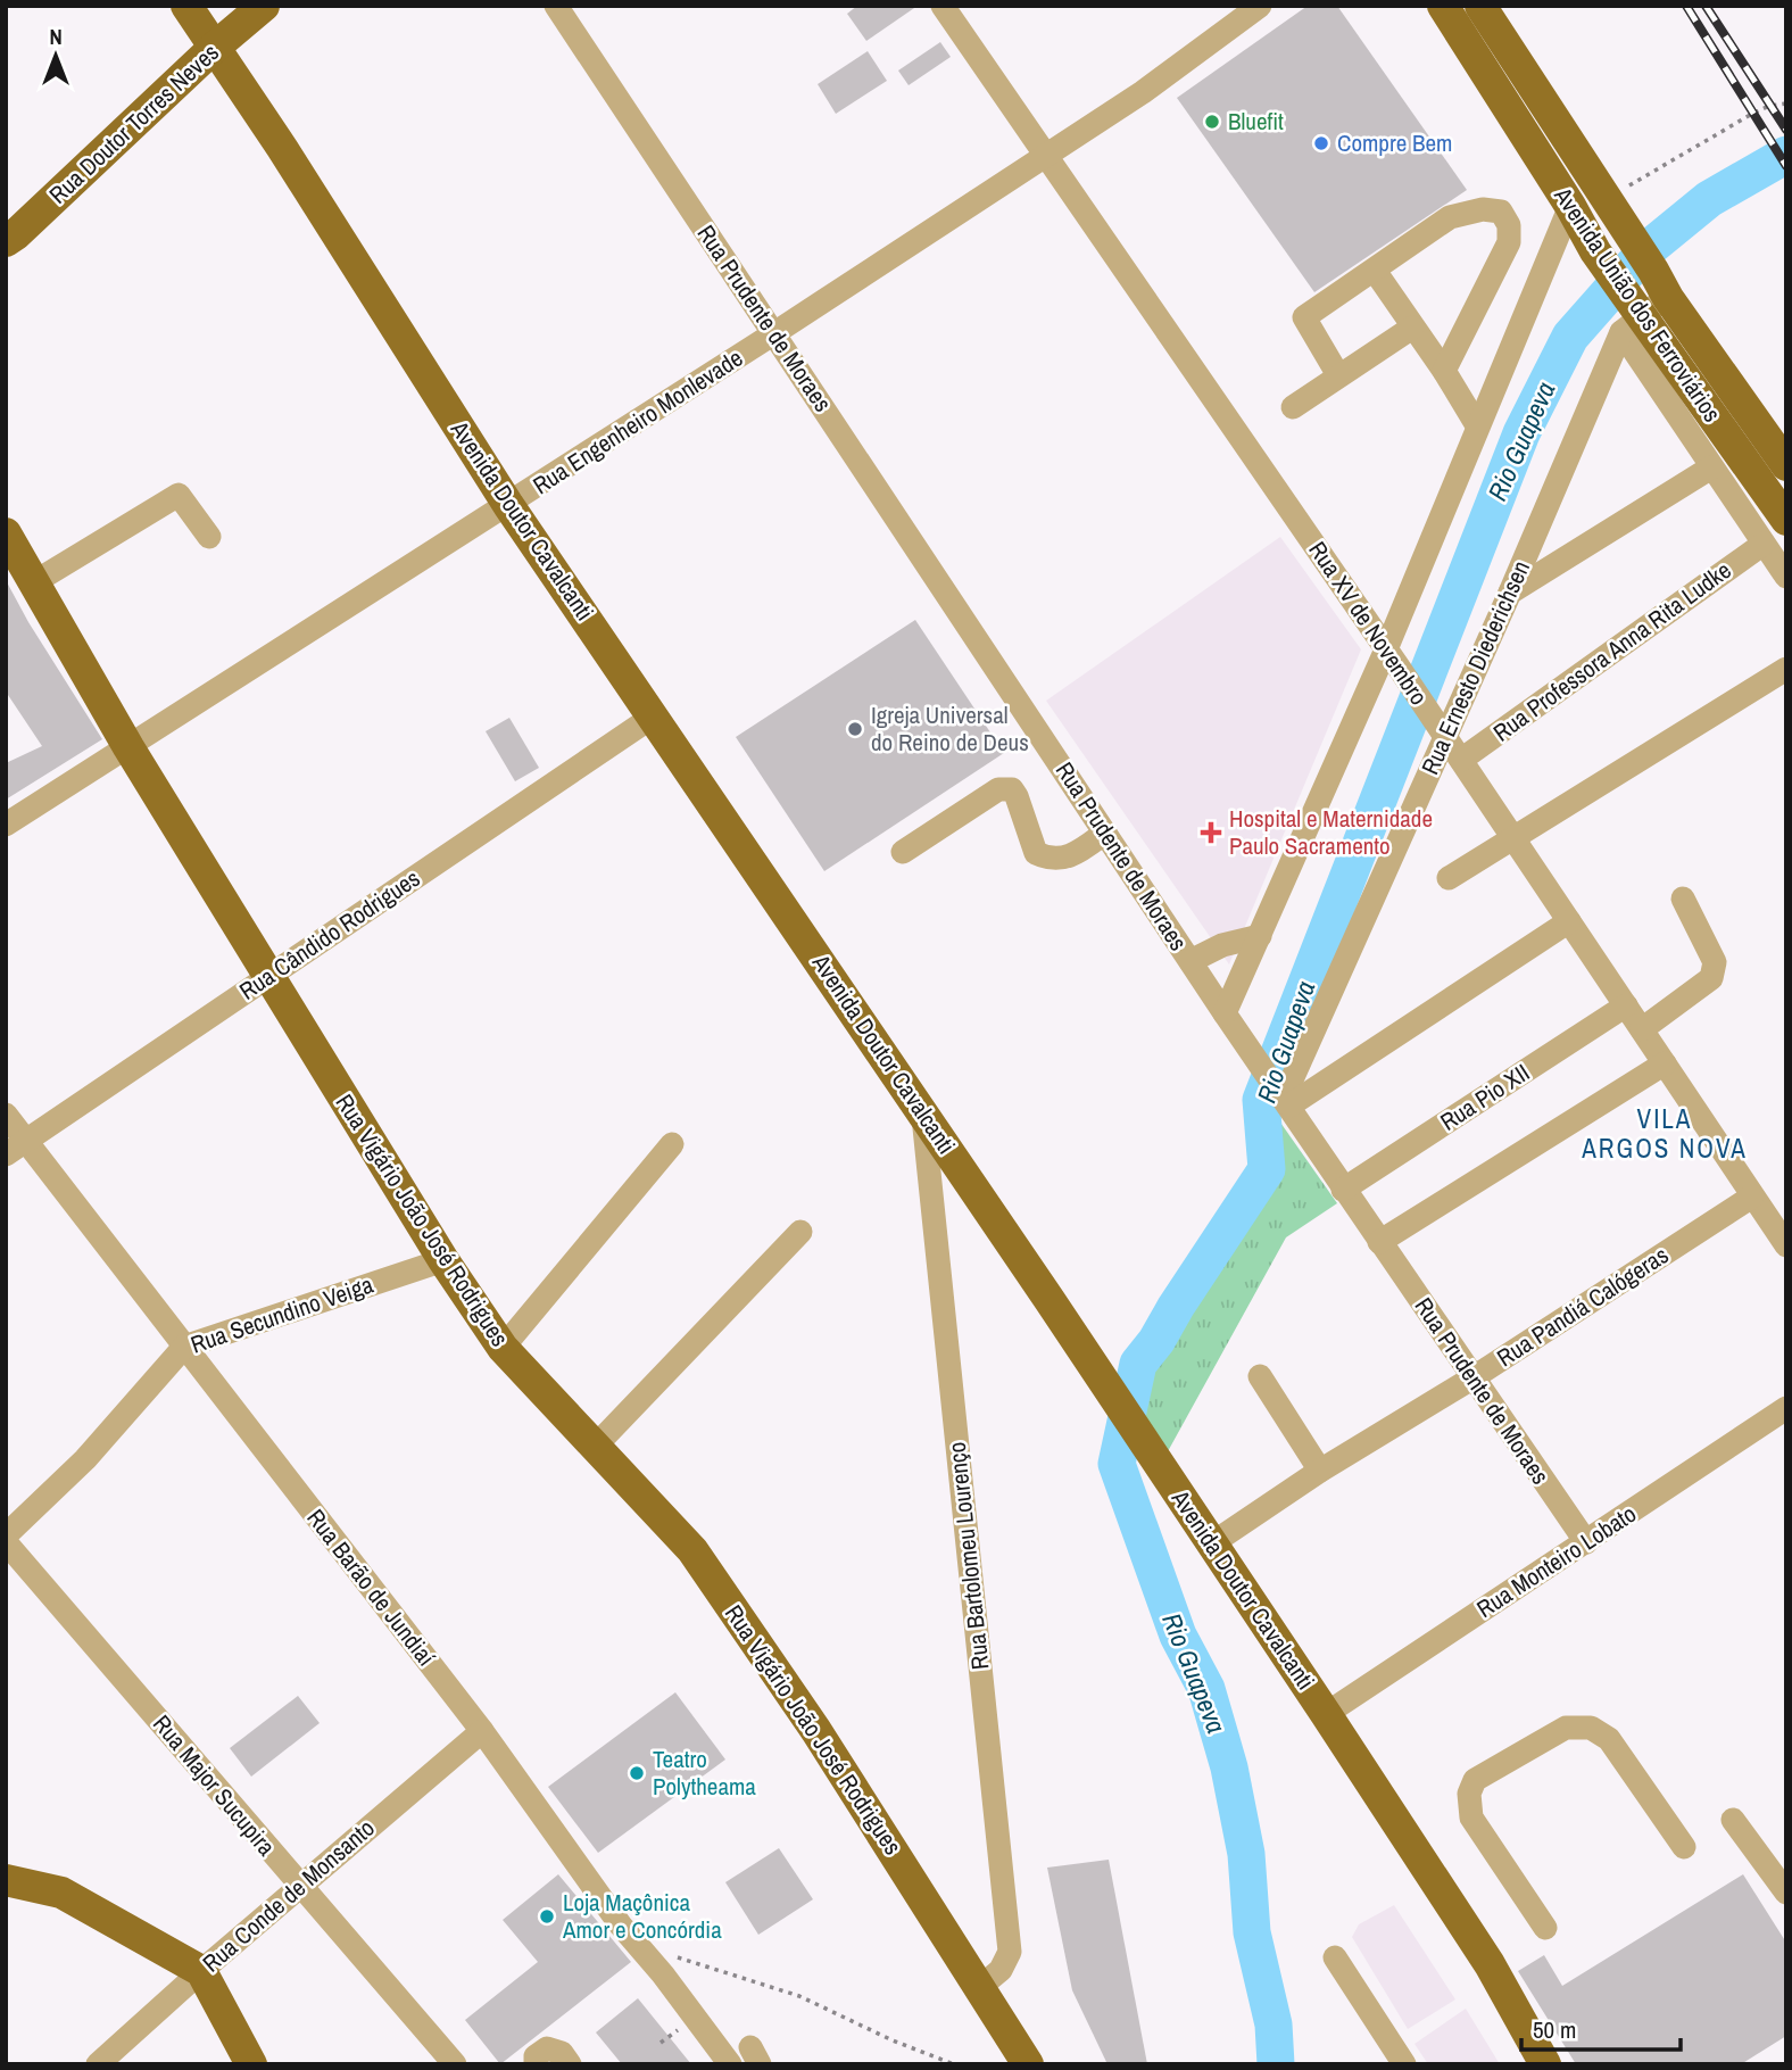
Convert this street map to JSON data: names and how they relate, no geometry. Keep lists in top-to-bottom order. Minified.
{"streets":{"main road":["Rua Doutor Torres Neves","Avenida União dos Ferroviários","Avenida Doutor Cavalcanti","Rua Vigário João José Rodrigues"],"street":["Rua Prudente de Moraes","Rua Engenheiro Monlevade","Rua XV de Novembro","Rua Professora Anna Rita Ludke","Rua Ernesto Diederichsen","Rua Cândido Rodrigues","Rua Pio XII","Rua Pandiá Calógeras","Rua Secundino Veiga","Rua Bartolomeu Lourenço","Rua Monteiro Lobato","Rua Barão de Jundiaí","Rua Major Sucupira","Rua Conde de Monsanto"]},"crossings":[["Rua Doutor Torres Neves","Avenida Doutor Cavalcanti"],["Avenida União dos Ferroviários","Rua Ernesto Diederichsen"],["Rua Prudente de Moraes","Rua Engenheiro Monlevade"],["Rua Prudente de Moraes","Rua Ernesto Diederichsen"],["Rua Prudente de Moraes","Rua Pio XII"],["Rua Prudente de Moraes","Rua Pandiá Calógeras"],["Rua Prudente de Moraes","Rua Monteiro Lobato"],["Rua Engenheiro Monlevade","Avenida Doutor Cavalcanti"],["Rua Engenheiro Monlevade","Rua XV de Novembro"],["Rua Engenheiro Monlevade","Rua Vigário João José Rodrigues"],["Avenida Doutor Cavalcanti","Rua Cândido Rodrigues"],["Avenida Doutor Cavalcanti","Rua Pandiá Calógeras"],["Avenida Doutor Cavalcanti","Rua Bartolomeu Lourenço"],["Avenida Doutor Cavalcanti","Rua Monteiro Lobato"],["Rua XV de Novembro","Rua Professora Anna Rita Ludke"],["Rua XV de Novembro","Rua Ernesto Diederichsen"],["Rua XV de Novembro","Rua Pio XII"],["Rua XV de Novembro","Rua Pandiá Calógeras"],["Rua Cândido Rodrigues","Rua Vigário João José Rodrigues"],["Rua Cândido Rodrigues","Rua Barão de Jundiaí"],["Rua Vigário João José Rodrigues","Rua Secundino Veiga"],["Rua Vigário João José Rodrigues","Rua Bartolomeu Lourenço"],["Rua Secundino Veiga","Rua Barão de Jundiaí"],["Rua Barão de Jundiaí","Rua Conde de Monsanto"],["Rua Major Sucupira","Rua Conde de Monsanto"]],"districts":["VILA ARGOS NOVA"],"water":["Rio Guapeva"],"places":{"other":["Bluefit","Compre Bem","Igreja Universal do Reino de Deus","Teatro Polytheama","Loja Maçônica Amor e Concórdia"],"health":["Hospital e Maternidade Paulo Sacramento"]},"scale_bar":"50 m","north":"top"}
